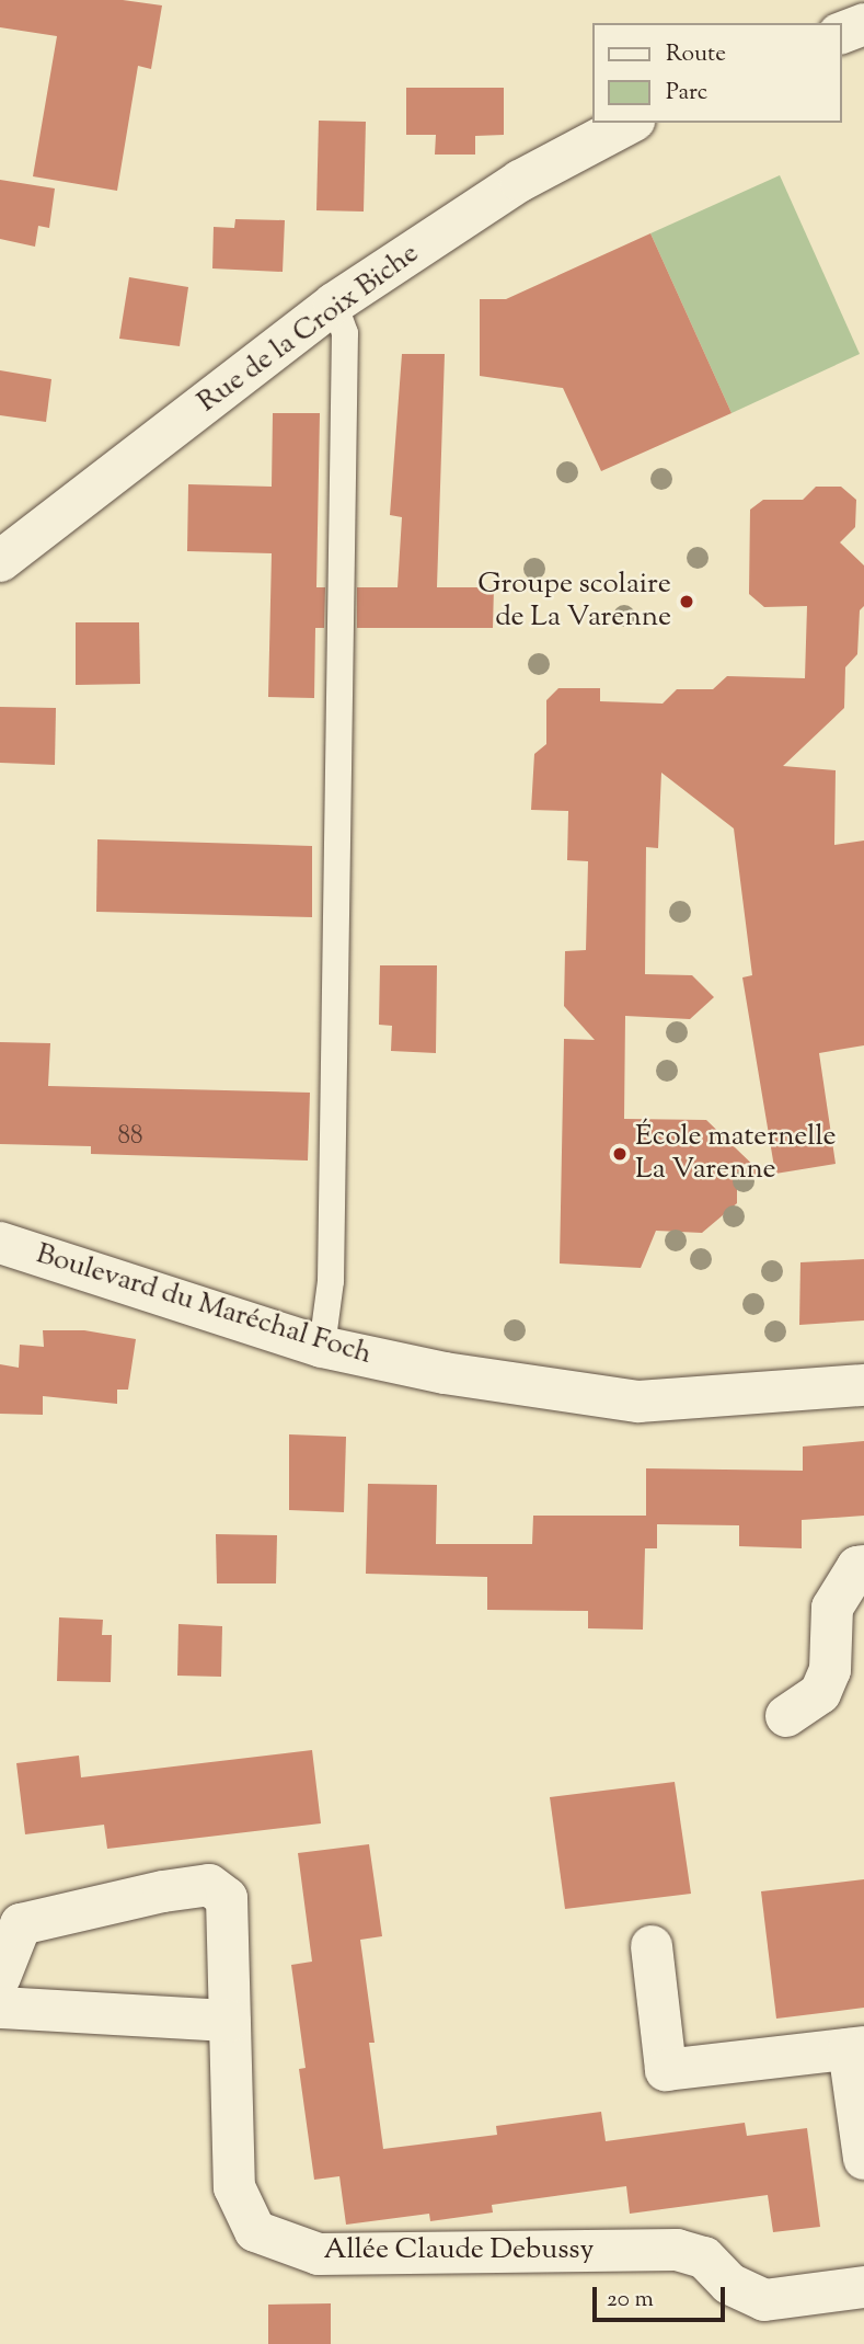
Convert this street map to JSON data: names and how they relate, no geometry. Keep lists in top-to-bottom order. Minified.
{"streets":{"street":["Rue de la Croix Biche","Boulevard du Maréchal Foch","Allée Claude Debussy"]},"places":["Groupe scolaire de La Varenne","École maternelle La Varenne"],"house_numbers":["88"],"legend":["Route","Parc"],"scale_bar":"20 m"}
